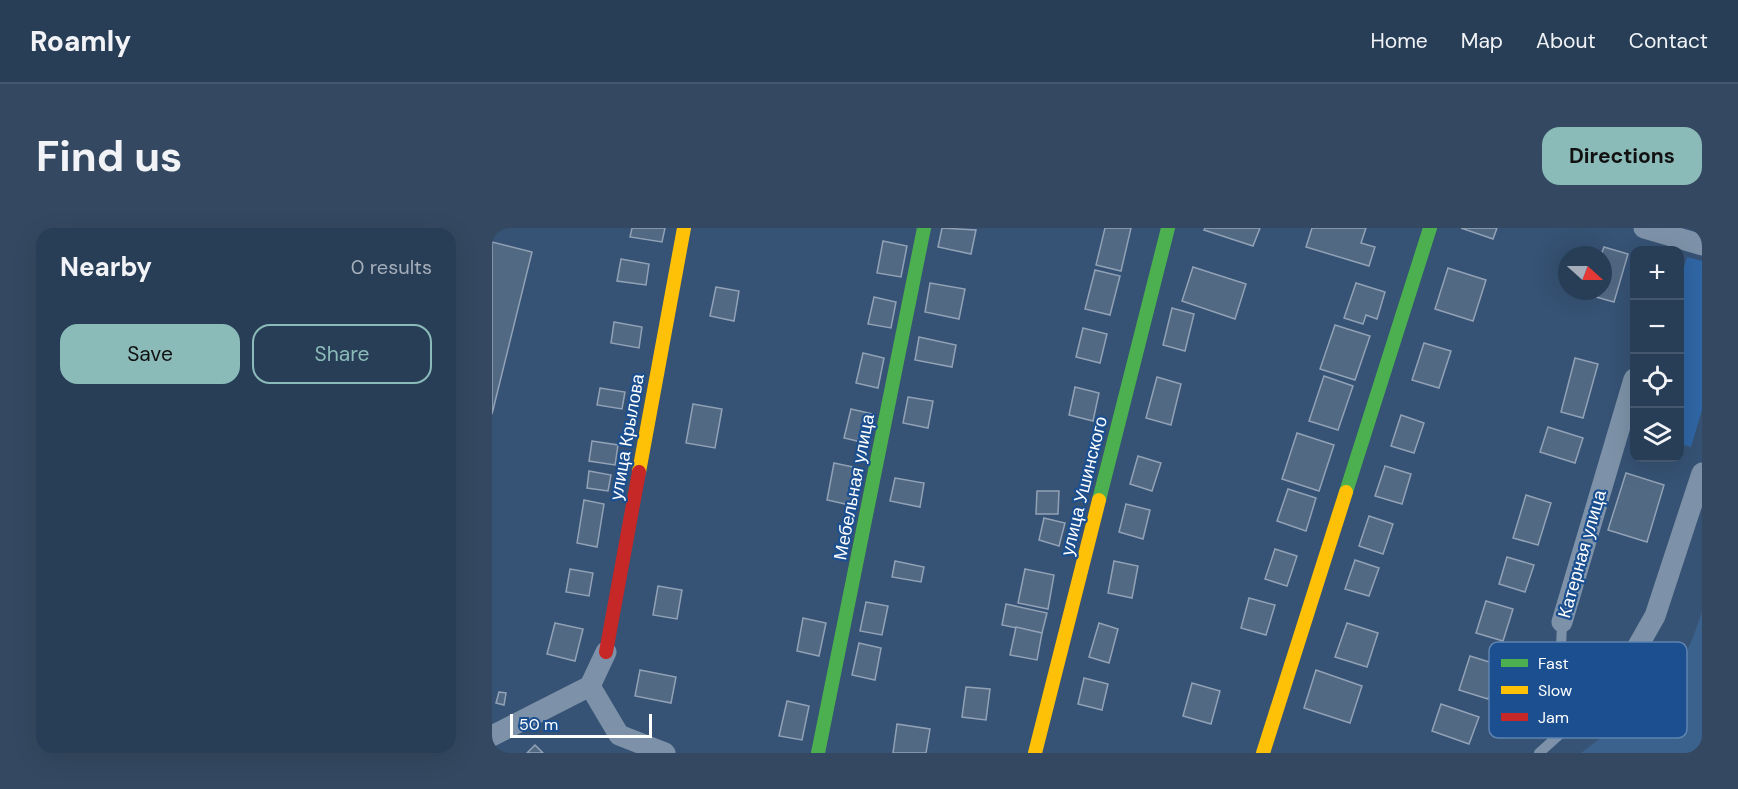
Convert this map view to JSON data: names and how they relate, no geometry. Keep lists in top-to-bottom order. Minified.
{"streets":{"street":["улица Крылова","улица Ушинского","Мебельная улица","Катерная улица"]},"legend":["Fast","Slow","Jam"],"scale_bar":"50 m","north":"right","page":{"header":"Roamly","nav":["Home","Map","About","Contact"],"buttons":["Directions",["Save","Share"]],"title":"Find us","heading":["Nearby","0 results"],"map_buttons":["+","−"],"scale":"50 m"}}
